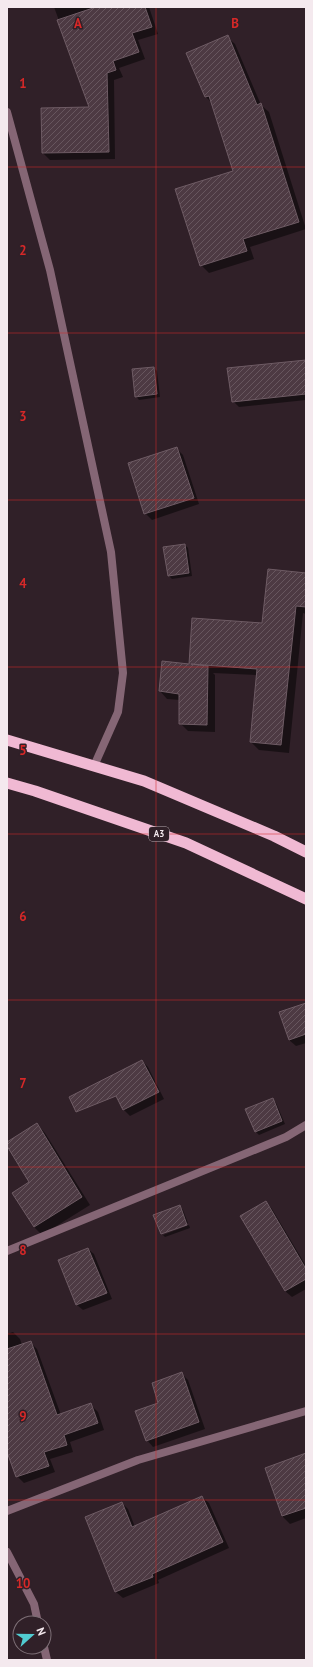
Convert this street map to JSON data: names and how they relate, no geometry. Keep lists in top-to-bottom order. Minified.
{"streets":{"highway":["A3"]},"north":"right","grid":{"columns":["A","B"],"rows":["1","2","3","4","5","6","7","8","9","10"]}}
